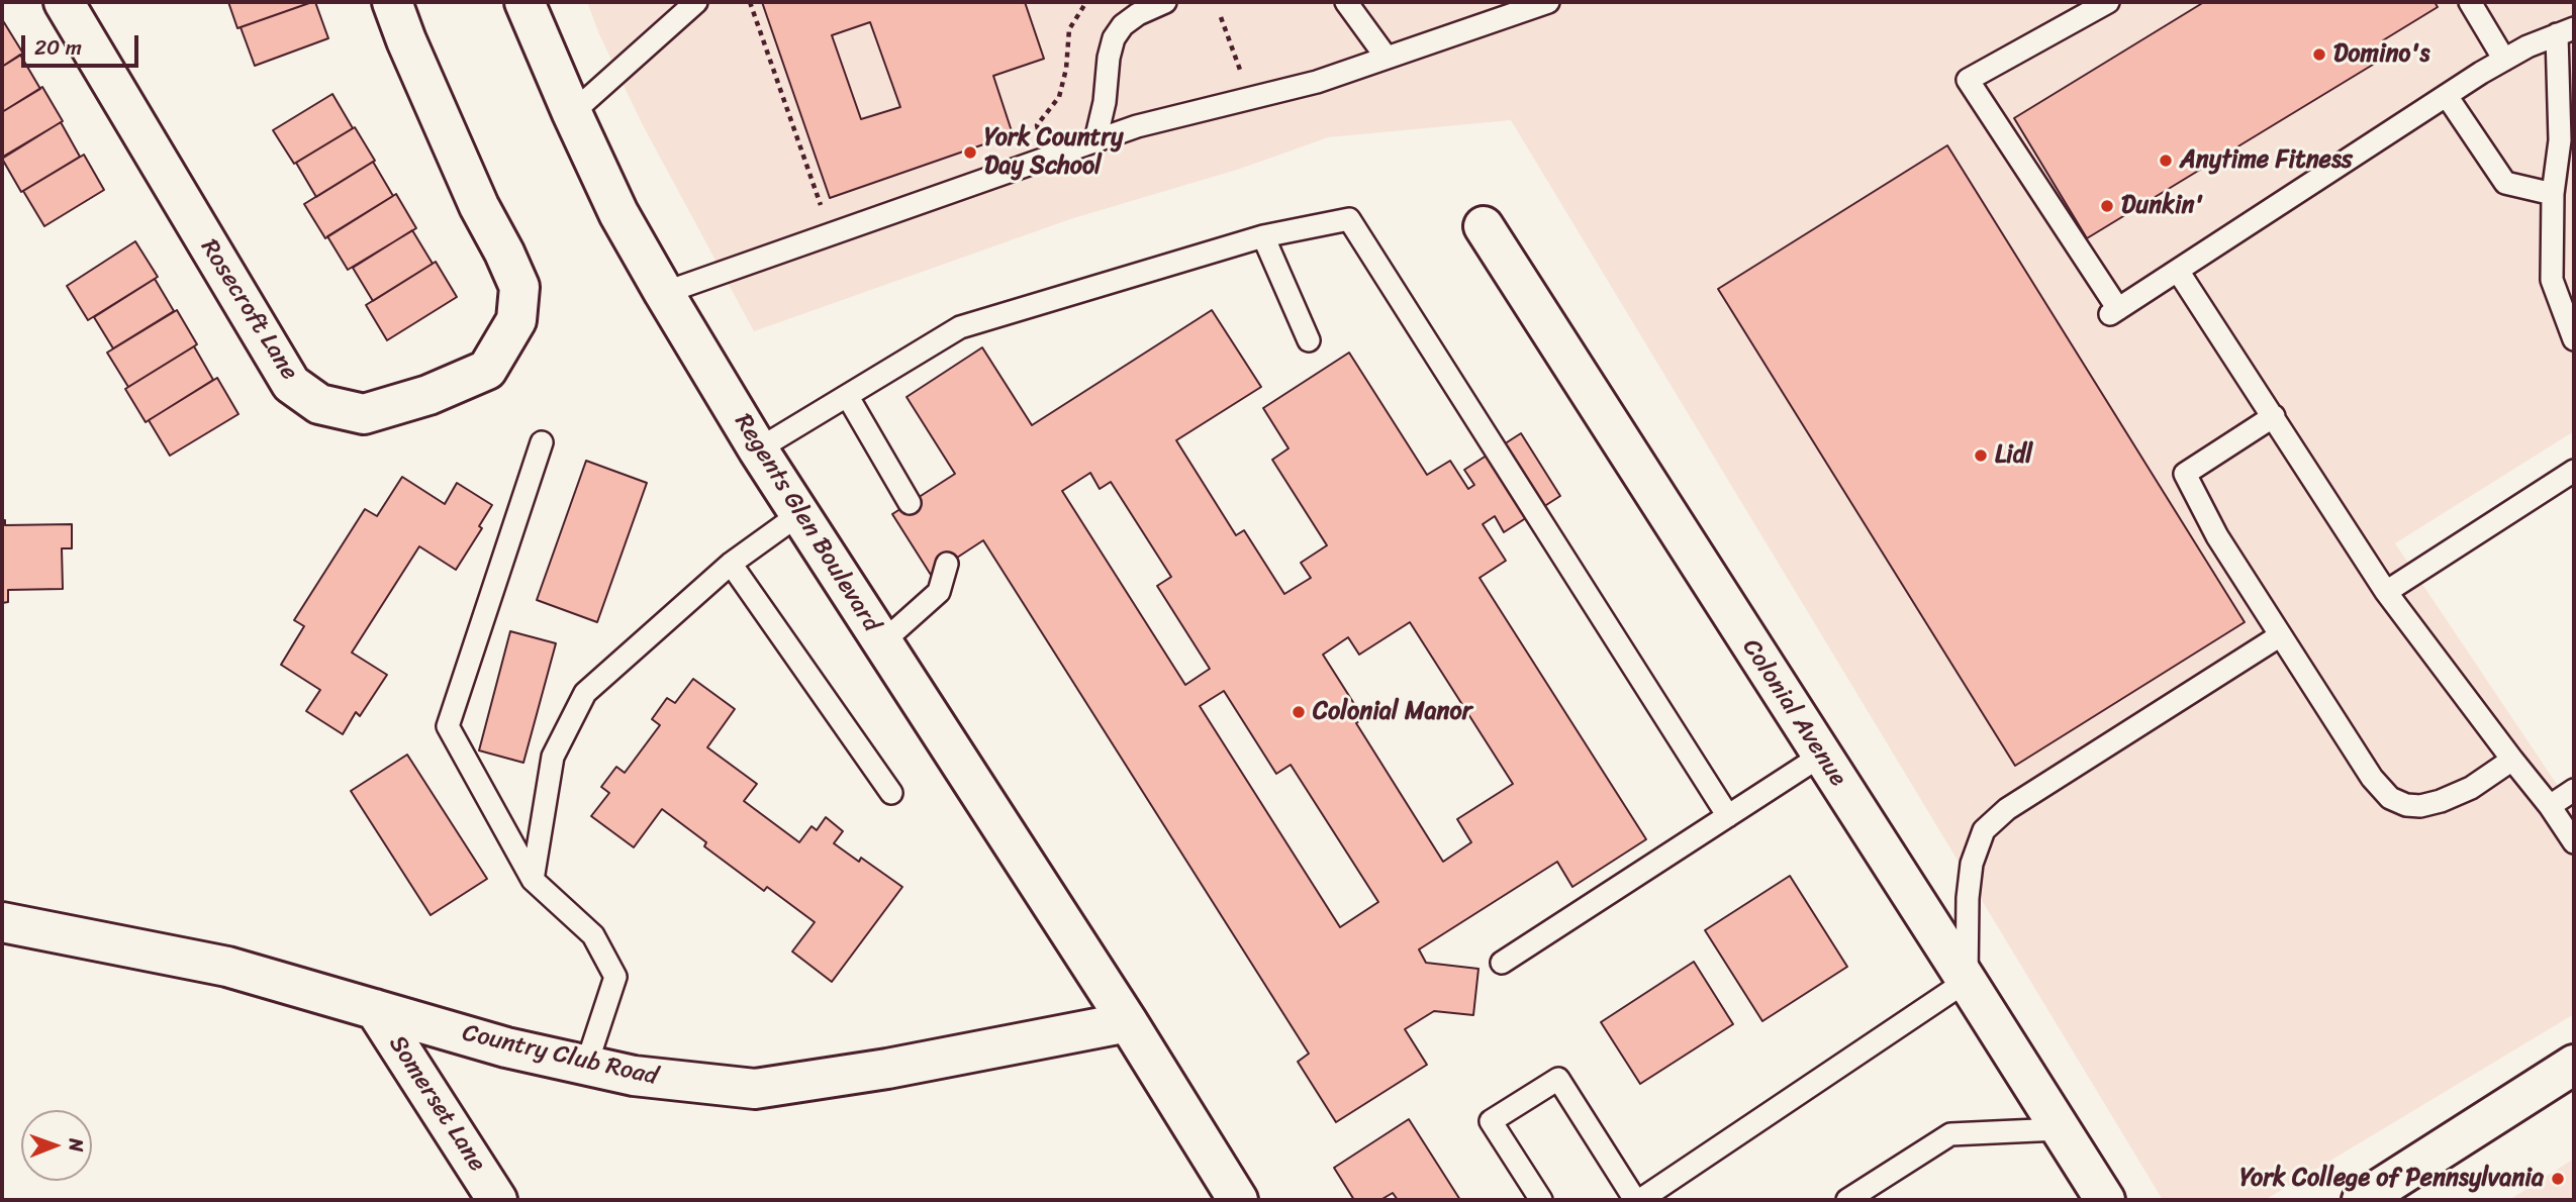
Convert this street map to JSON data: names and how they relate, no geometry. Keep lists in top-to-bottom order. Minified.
{"streets":{"street":["Rosecroft Lane","Regents Glen Boulevard","Colonial Avenue","Country Club Road","Somerset Lane"]},"crossings":[["Regents Glen Boulevard","Country Club Road"],["Country Club Road","Somerset Lane"]],"places":["Domino's","York Country Day School","Anytime Fitness","Dunkin'","Lidl","Colonial Manor","York College of Pennsylvania"],"scale_bar":"20 m","north":"right"}
